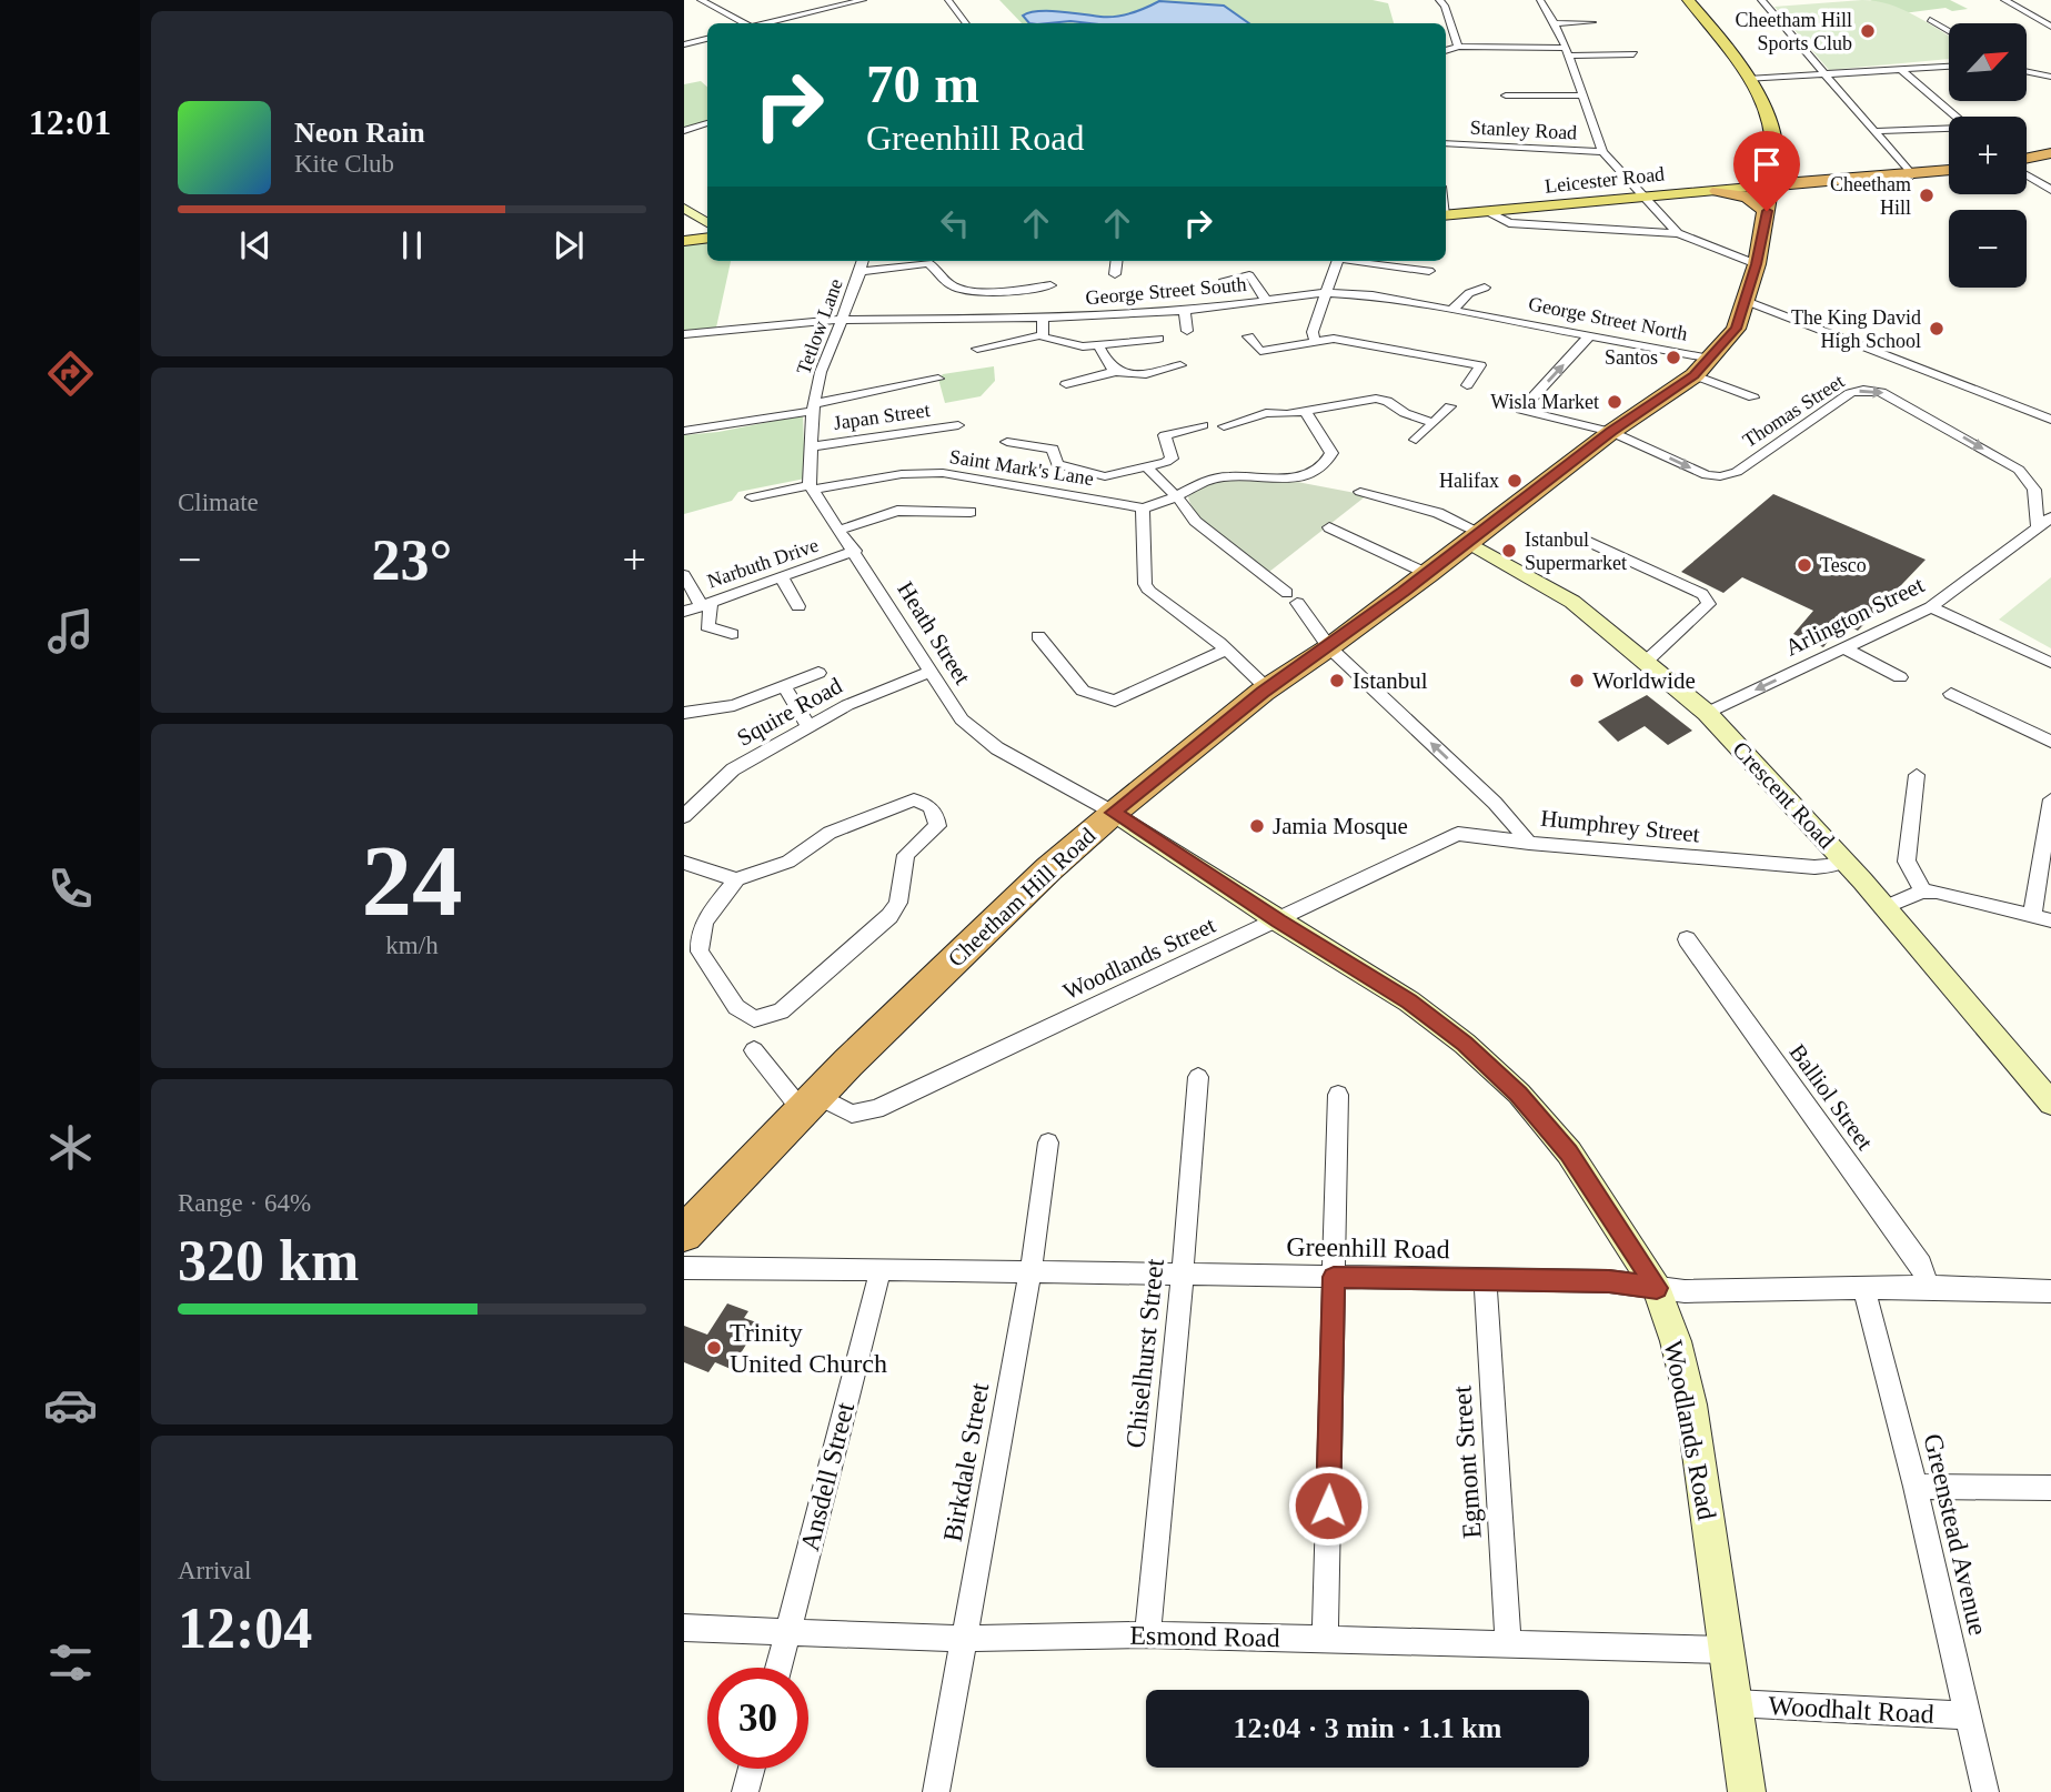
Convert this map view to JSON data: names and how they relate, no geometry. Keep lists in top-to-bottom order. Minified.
{"streets":{"highway":["Cheetham Hill Road"],"main road":["Leicester Road"],"street":["Stanley Road","George Street South","George Street North","Tetlow Lane","Thomas Street","Japan Street","Saint Mark's Lane","Narbuth Drive","Arlington Street","Heath Street","Squire Road","Crescent Road","Humphrey Street","Woodlands Street","Balliol Street","Greenhill Road","Chiselhurst Street","Woodlands Road","Birkdale Street","Egmont Street","Ansdell Street","Greenstead Avenue","Esmond Road","Woodhalt Road"]},"crossings":[["Leicester Road","Cheetham Hill Road"],["George Street South","George Street North"],["George Street South","Tetlow Lane"],["George Street North","Thomas Street"],["George Street North","Cheetham Hill Road"],["Thomas Street","Arlington Street"],["Thomas Street","Cheetham Hill Road"],["Saint Mark's Lane","Heath Street"],["Narbuth Drive","Heath Street"],["Arlington Street","Crescent Road"],["Heath Street","Squire Road"],["Heath Street","Cheetham Hill Road"],["Heath Street","Woodlands Road"],["Crescent Road","Humphrey Street"],["Crescent Road","Cheetham Hill Road"],["Humphrey Street","Cheetham Hill Road"],["Humphrey Street","Woodlands Street"],["Cheetham Hill Road","Woodlands Street"],["Cheetham Hill Road","Woodlands Road"],["Woodlands Street","Woodlands Road"],["Balliol Street","Greenhill Road"],["Greenhill Road","Chiselhurst Street"],["Greenhill Road","Woodlands Road"],["Greenhill Road","Birkdale Street"],["Greenhill Road","Egmont Street"],["Greenhill Road","Ansdell Street"],["Greenhill Road","Greenstead Avenue"],["Chiselhurst Street","Esmond Road"],["Woodlands Road","Esmond Road"],["Woodlands Road","Woodhalt Road"],["Birkdale Street","Esmond Road"],["Egmont Street","Esmond Road"],["Ansdell Street","Esmond Road"],["Greenstead Avenue","Woodhalt Road"]],"one_way":["Arlington Street"],"places":["Cheetham Hill Sports Club","Cheetham Hill","The King David High School","Santos","Wisla Market","Halifax","Istanbul Supermarket","Tesco","Istanbul","Worldwide","Jamia Mosque","Trinity United Church"],"north":"top right","page":{"tabs":"12:01","map_buttons":["+","−"],"turn":["70 m","Greenhill Road"],"song":["Neon Rain","Kite Club"],"tile":["Climate",["24","km/h"],["Range · 64%","320 km"],["Arrival","12:04"]],"heat":["−","23°","+"],"limit":"30","trip":"12:04 · 3 min · 1.1 km"}}
